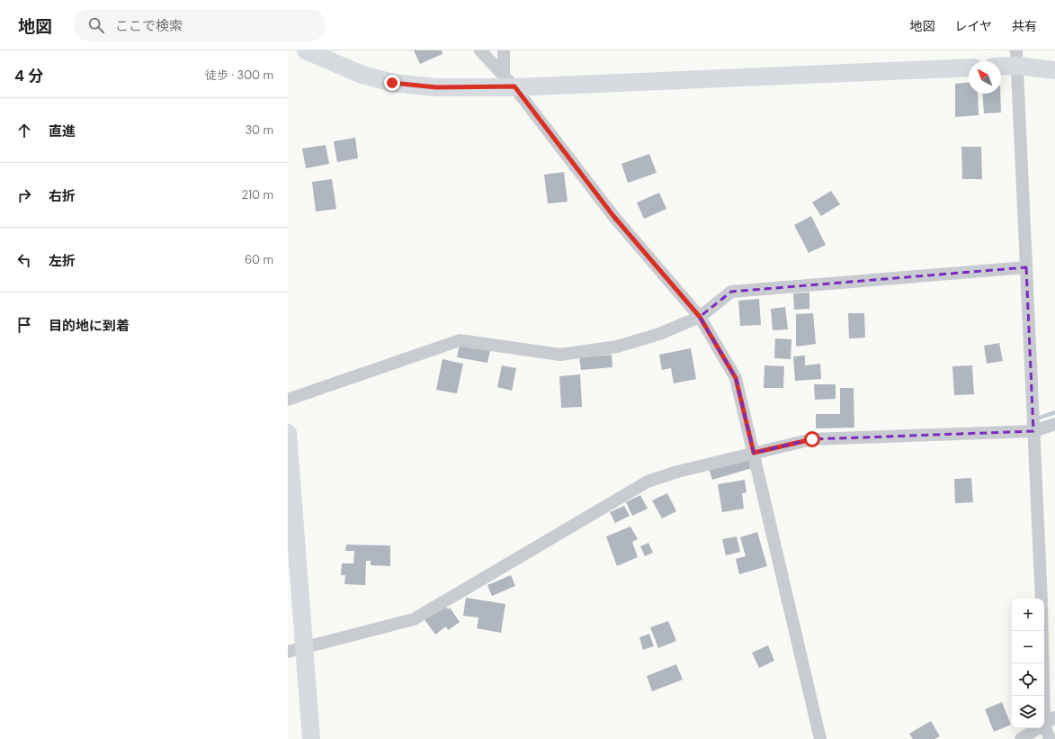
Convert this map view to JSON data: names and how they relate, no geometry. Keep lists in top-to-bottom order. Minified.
{"north":"top left","page":{"header":"地図","search":"ここで検索","nav":["地図","レイヤ","共有"],"heading":["4 分","徒歩 · 300 m"],"list":[["直進","30 m"],["右折","210 m"],["左折","60 m"],"目的地に到着"],"map_buttons":["+","−"]}}
